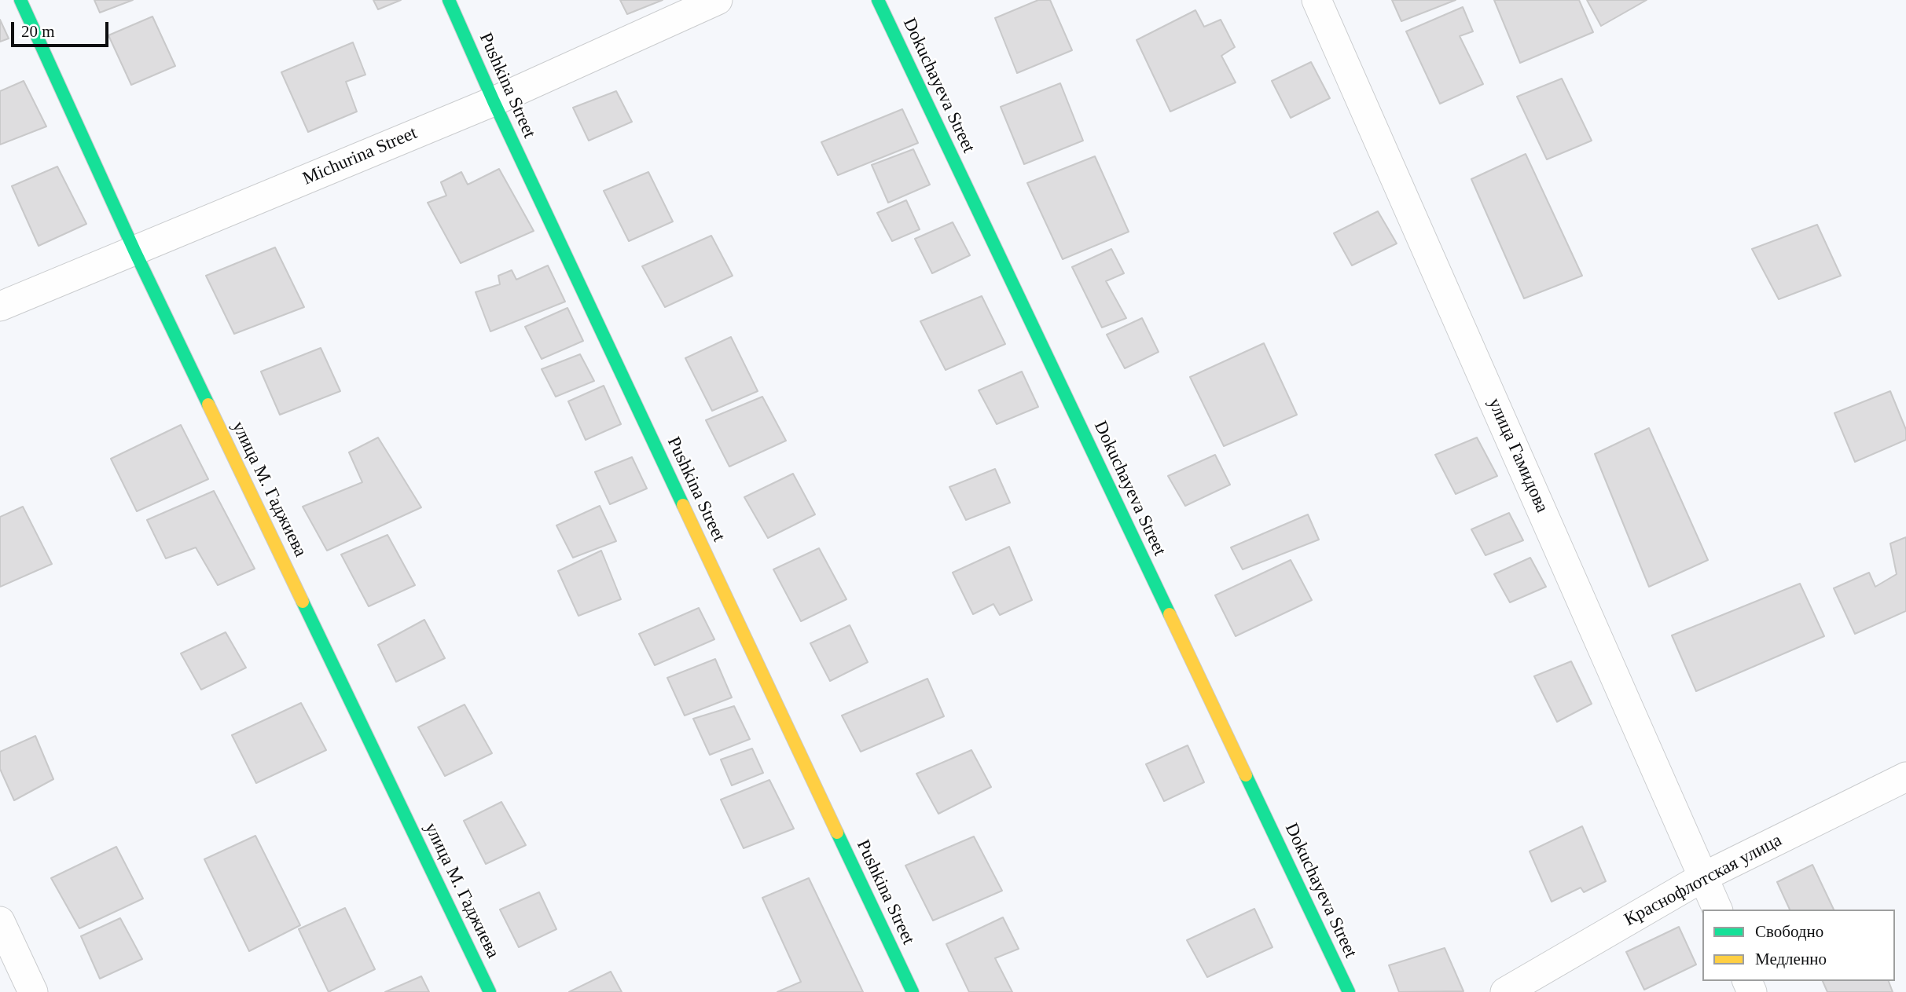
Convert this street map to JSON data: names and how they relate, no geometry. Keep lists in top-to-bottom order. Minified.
{"streets":{"street":["Pushkina Street","Dokuchayeva Street","Michurina Street","улица Гамидова","улица М. Гаджиева","Краснофлотская улица"]},"crossings":[["Pushkina Street","Michurina Street"],["Michurina Street","улица М. Гаджиева"],["улица Гамидова","Краснофлотская улица"]],"legend":["Свободно","Медленно"],"scale_bar":"20 m"}
